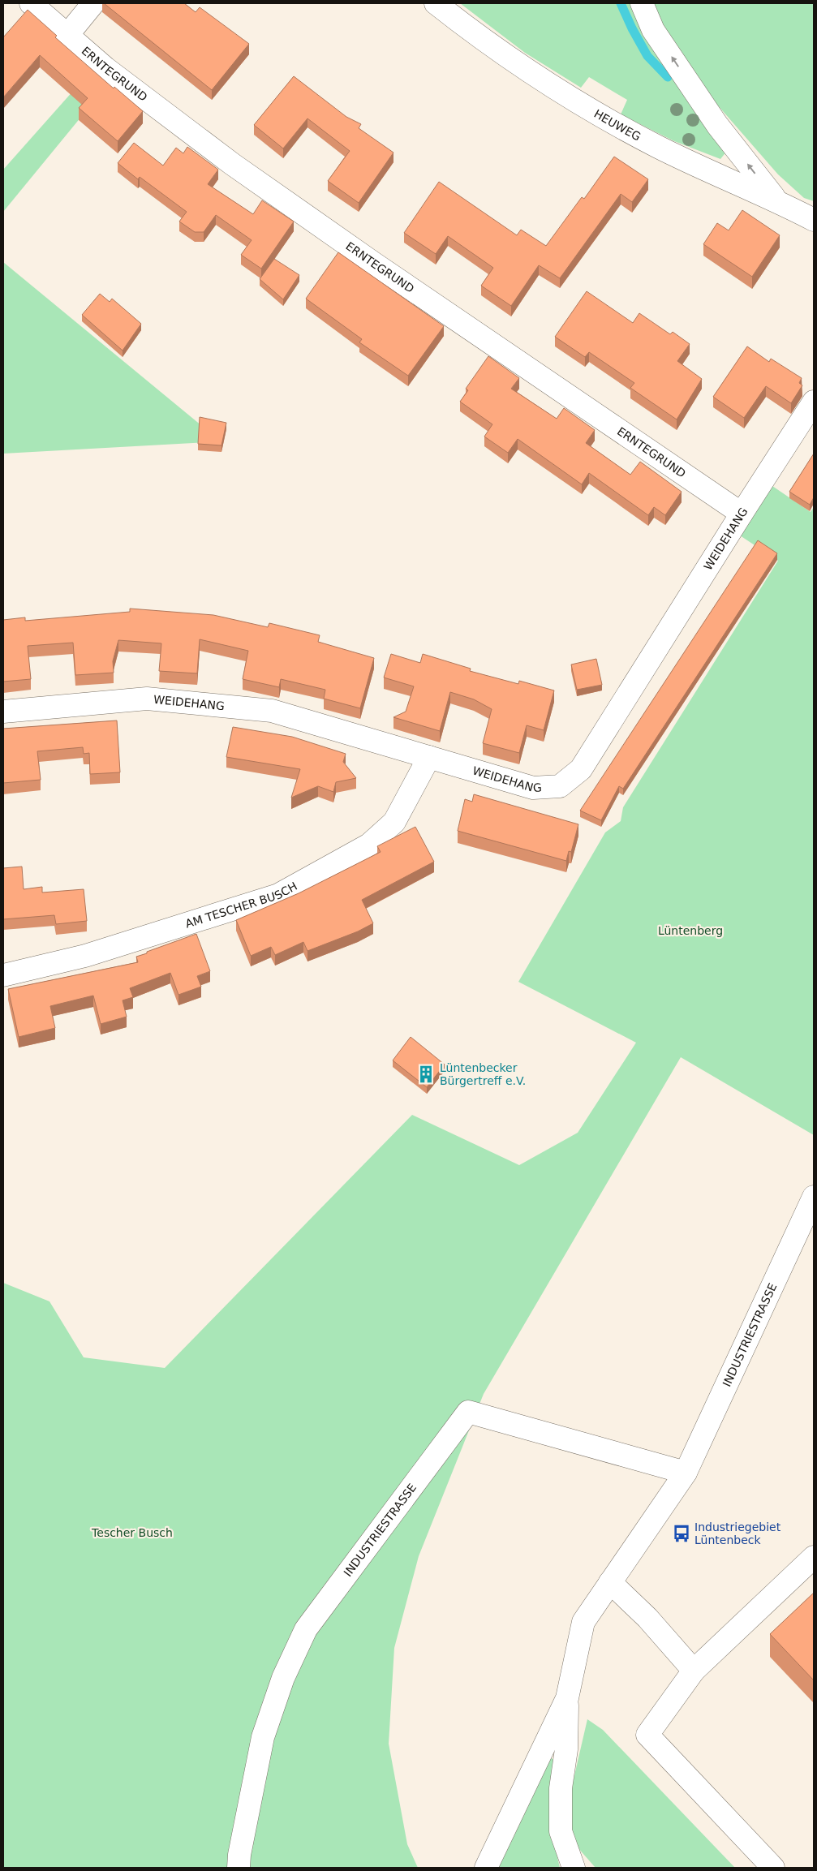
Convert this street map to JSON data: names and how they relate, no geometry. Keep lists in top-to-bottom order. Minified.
{"streets":{"street":["ERNTEGRUND","HEUWEG","WEIDEHANG","AM TESCHER BUSCH","INDUSTRIESTRASSE"]},"crossings":[["ERNTEGRUND","WEIDEHANG"],["WEIDEHANG","AM TESCHER BUSCH"]],"parks":["Lüntenberg","Tescher Busch"],"places":{"building":["Lüntenbecker Bürgertreff e.V."],"bus stop":["Industriegebiet Lüntenbeck"]}}
